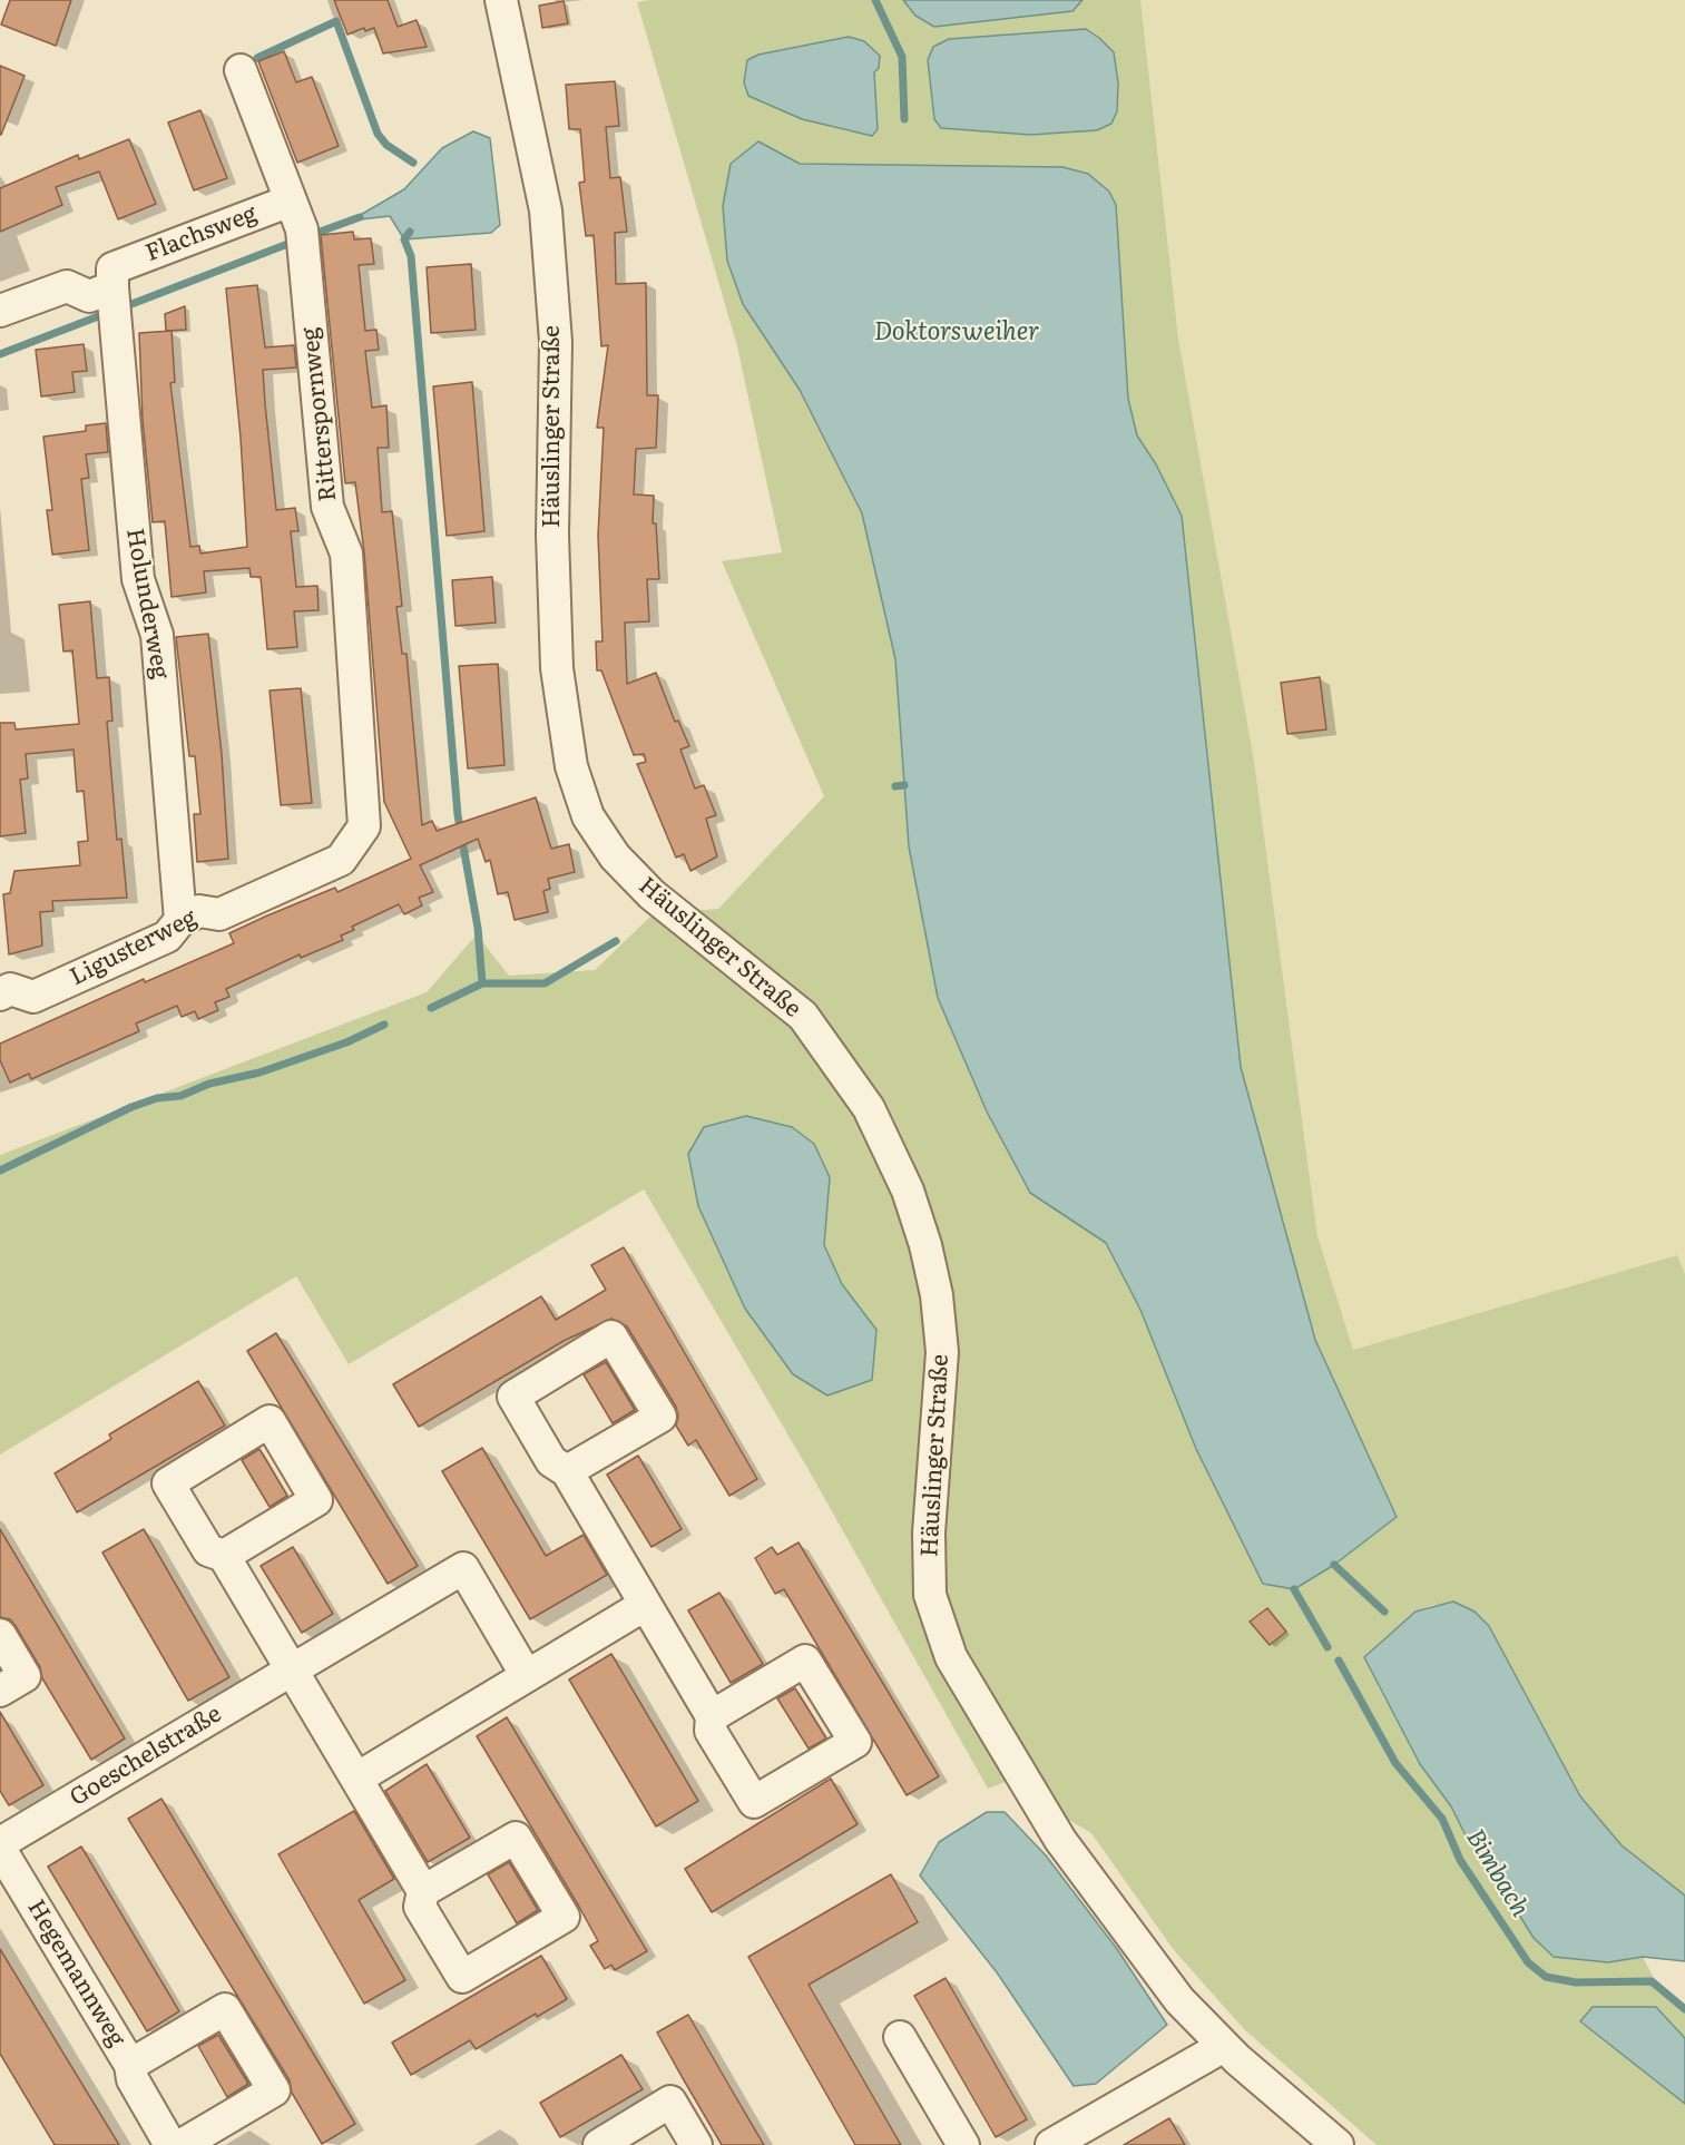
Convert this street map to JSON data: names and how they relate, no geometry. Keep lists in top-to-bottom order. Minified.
{"streets":{"street":["Flachsweg","Ritterspornweg","Häuslinger Straße","Holunderweg","Ligusterweg","Goeschelstraße","Hegemannweg"]},"crossings":[["Flachsweg","Ritterspornweg"],["Flachsweg","Holunderweg"],["Ritterspornweg","Ligusterweg"],["Holunderweg","Ligusterweg"]],"water":["Doktorsweiher","Bimbach"]}
